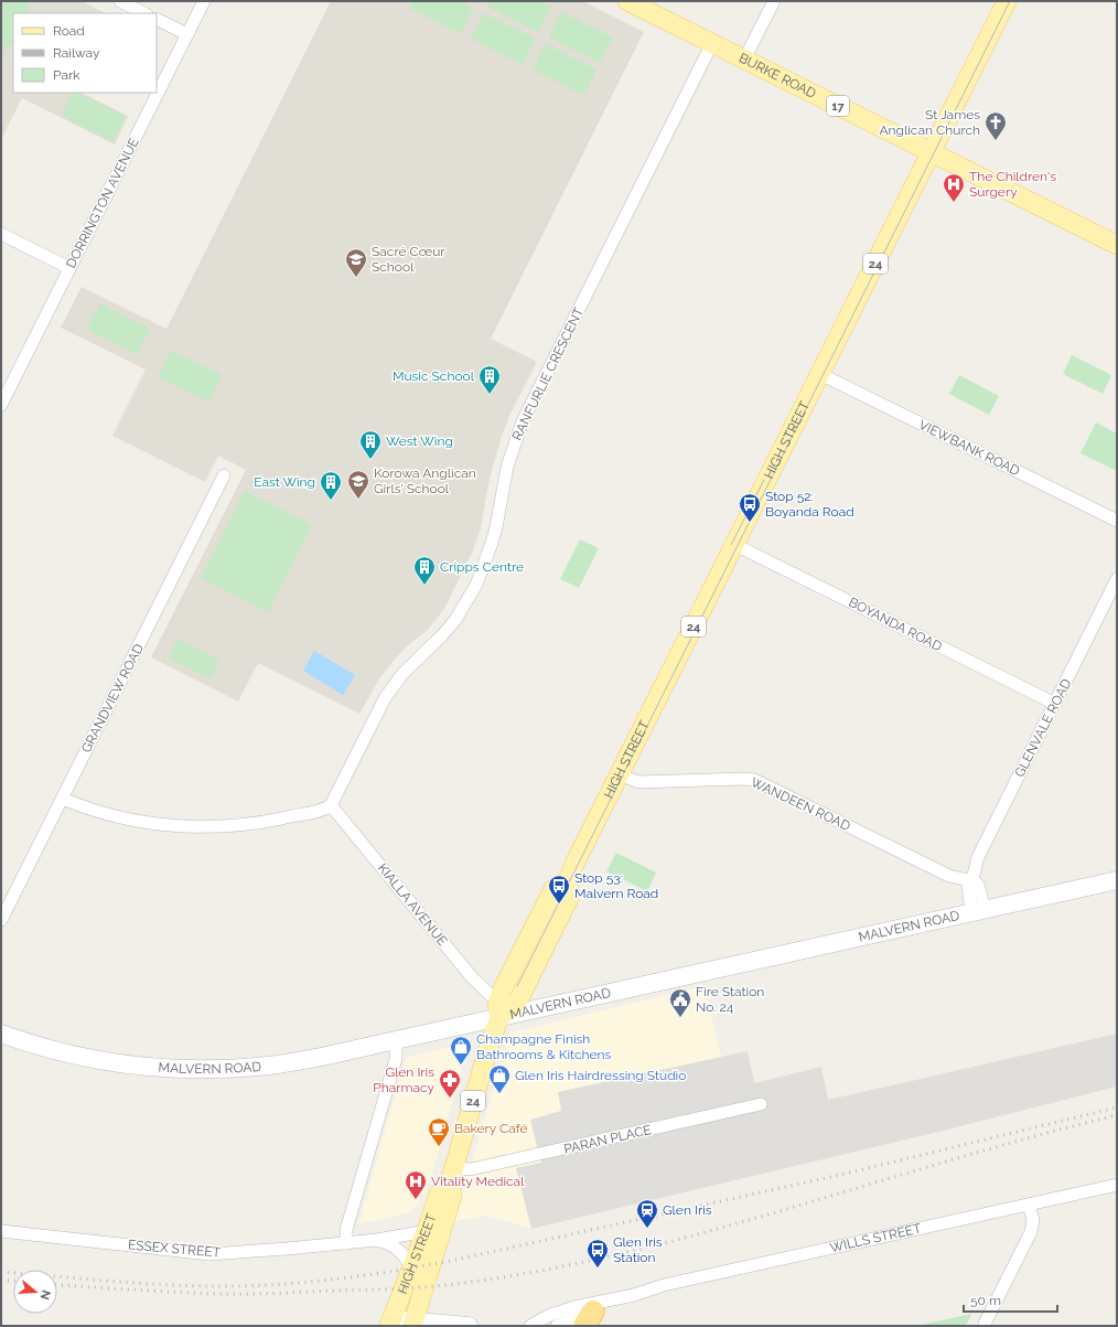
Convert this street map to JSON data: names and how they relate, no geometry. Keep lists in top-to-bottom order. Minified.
{"streets":{"main road":["BURKE ROAD","17","24","HIGH STREET","MALVERN ROAD"],"street":["DORRINGTON AVENUE","RANFURLIE CRESCENT","VIEWBANK ROAD","BOYANDA ROAD","GRANDVIEW ROAD","GLENVALE ROAD","WANDEEN ROAD","KIALLA AVENUE","PARAN PLACE","WILLS STREET","ESSEX STREET"]},"crossings":[["BURKE ROAD","RANFURLIE CRESCENT"],["BURKE ROAD","HIGH STREET"],["RANFURLIE CRESCENT","KIALLA AVENUE"],["HIGH STREET","VIEWBANK ROAD"],["HIGH STREET","BOYANDA ROAD"],["HIGH STREET","WANDEEN ROAD"],["HIGH STREET","KIALLA AVENUE"],["HIGH STREET","MALVERN ROAD"],["HIGH STREET","PARAN PLACE"],["HIGH STREET","ESSEX STREET"],["BOYANDA ROAD","GLENVALE ROAD"],["GLENVALE ROAD","WANDEEN ROAD"],["KIALLA AVENUE","MALVERN ROAD"]],"places":{"church":["St James Anglican Church"],"hospital":["The Children's Surgery","Vitality Medical"],"school or university":["Sacré Cœur School","Korowa Anglican Girls' School"],"building":["Music School","West Wing","East Wing","Cripps Centre"],"bus stop":["Stop 52: Boyanda Road","Stop 53: Malvern Road","Glen Iris Station"],"public building":["Fire Station No. 24"],"shop":["Champagne Finish Bathrooms & Kitchens","Glen Iris Hairdressing Studio"],"pharmacy":["Glen Iris Pharmacy"],"cafe":["Bakery Café"],"station":["Glen Iris"]},"legend":["Road","Railway","Park"],"scale_bar":"50 m","north":"right"}
